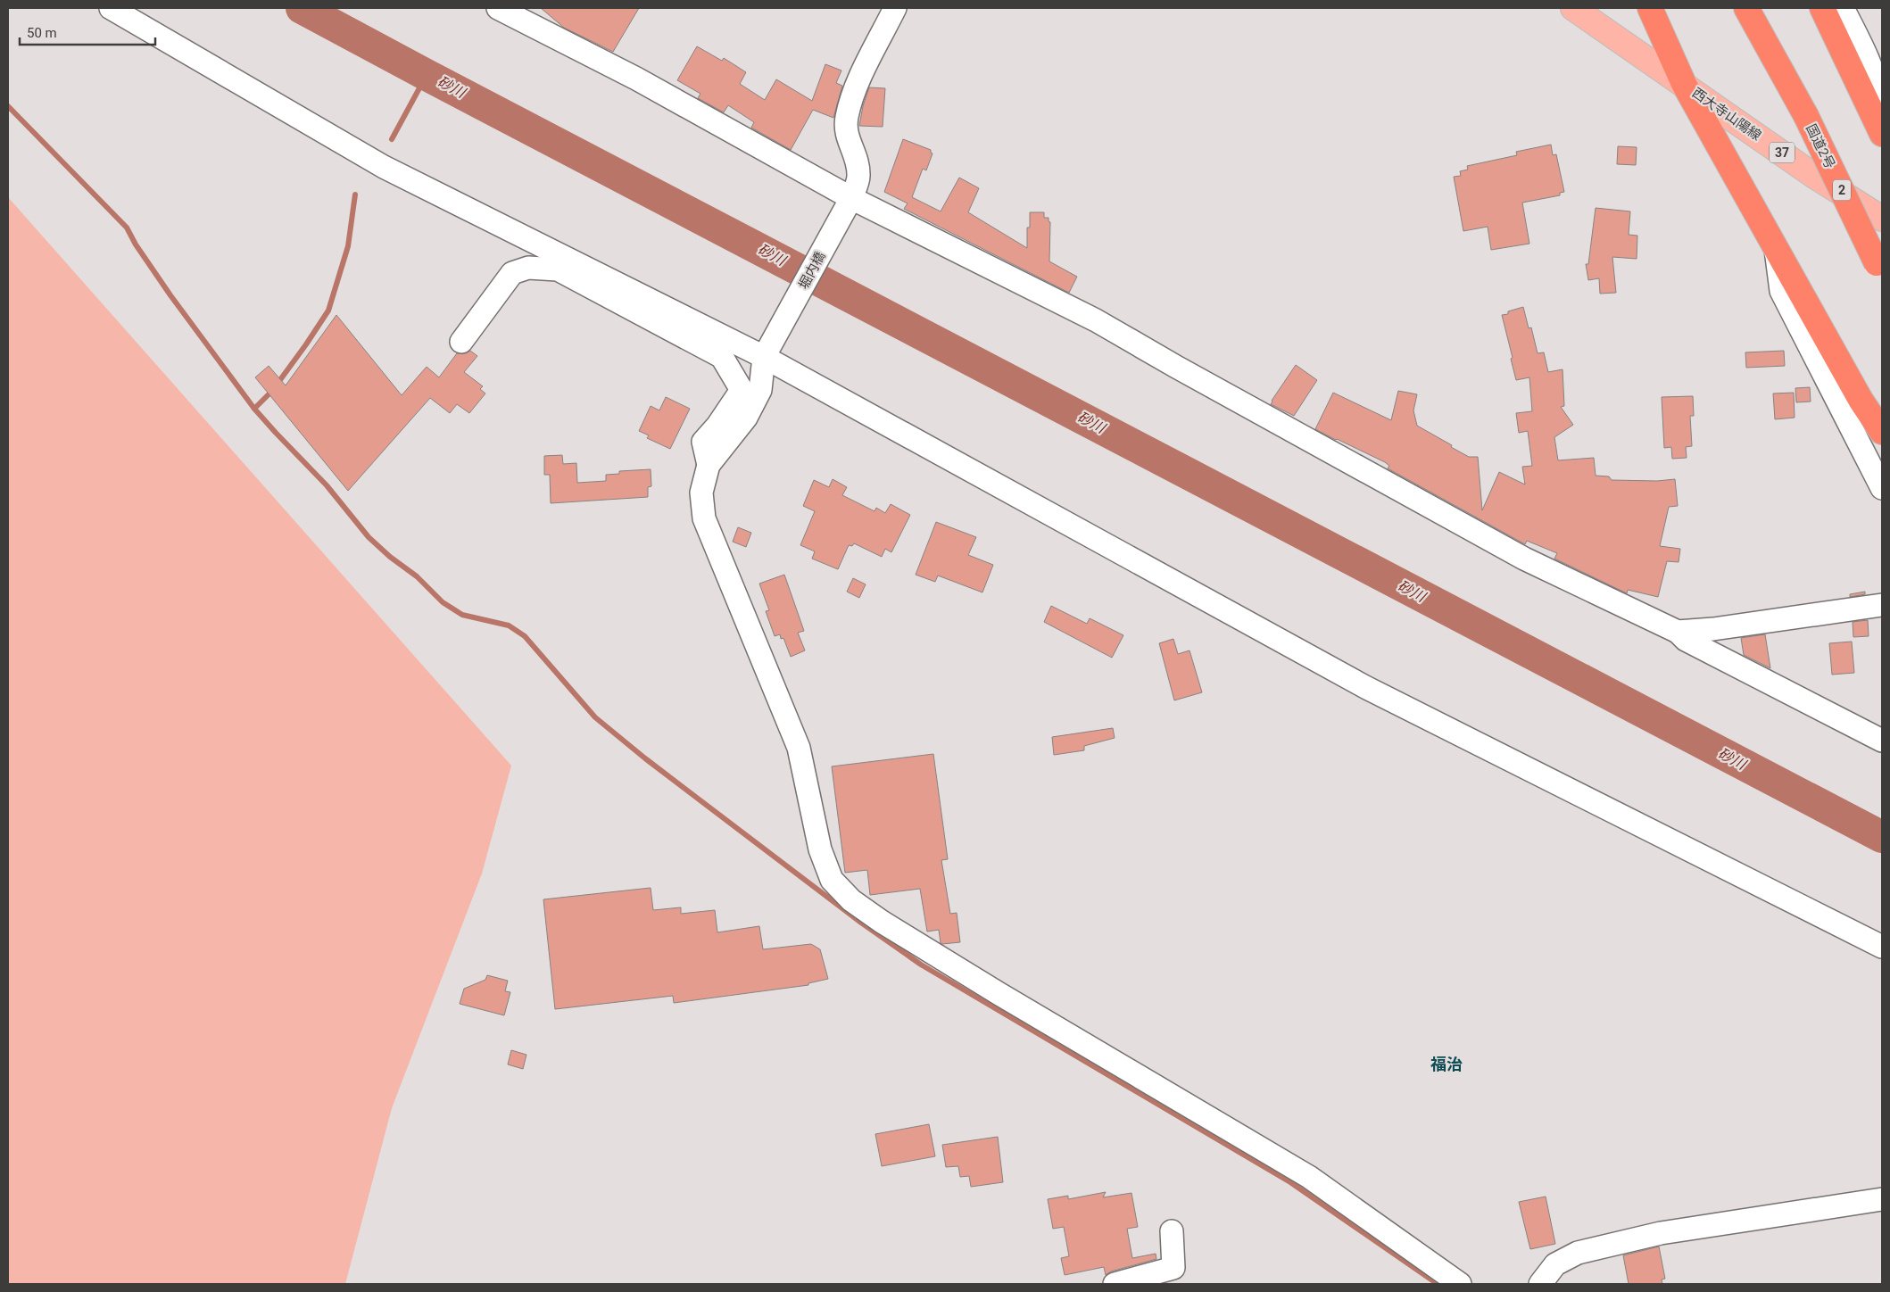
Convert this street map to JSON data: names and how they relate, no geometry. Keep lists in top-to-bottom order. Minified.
{"streets":{"highway":["国道2号","2"],"main road":["西大寺山陽線","37"],"street":["堀内橋"]},"districts":["福治"],"water":["砂川"],"scale_bar":"50 m"}
